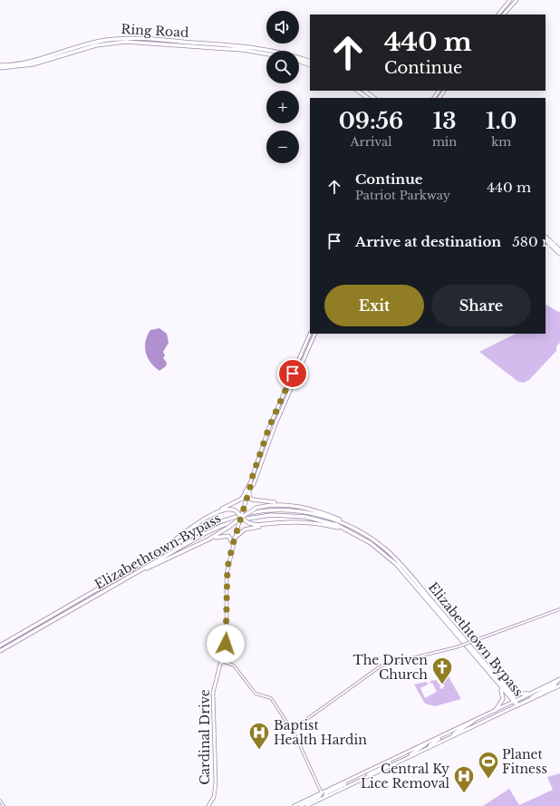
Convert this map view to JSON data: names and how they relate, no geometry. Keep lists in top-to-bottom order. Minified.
{"streets":{"highway":["Ring Road","Elizabethtown Bypass"],"main road":["Cardinal Drive"]},"places":{"church":["The Driven Church"],"hospital":["Baptist Health Hardin","Central Ky Lice Removal"],"sports":["Planet Fitness"]},"page":{"map_buttons":["+","−"],"turn":["440 m","Continue"],"eta":["09:56","Arrival","13","min","1.0","km"],"list":[{"name":"Continue","note":"Patriot Parkway","value":"440 m"},{"name":"Arrive at destination","value":"580 m"}],"buttons":["Exit","Share"]}}
